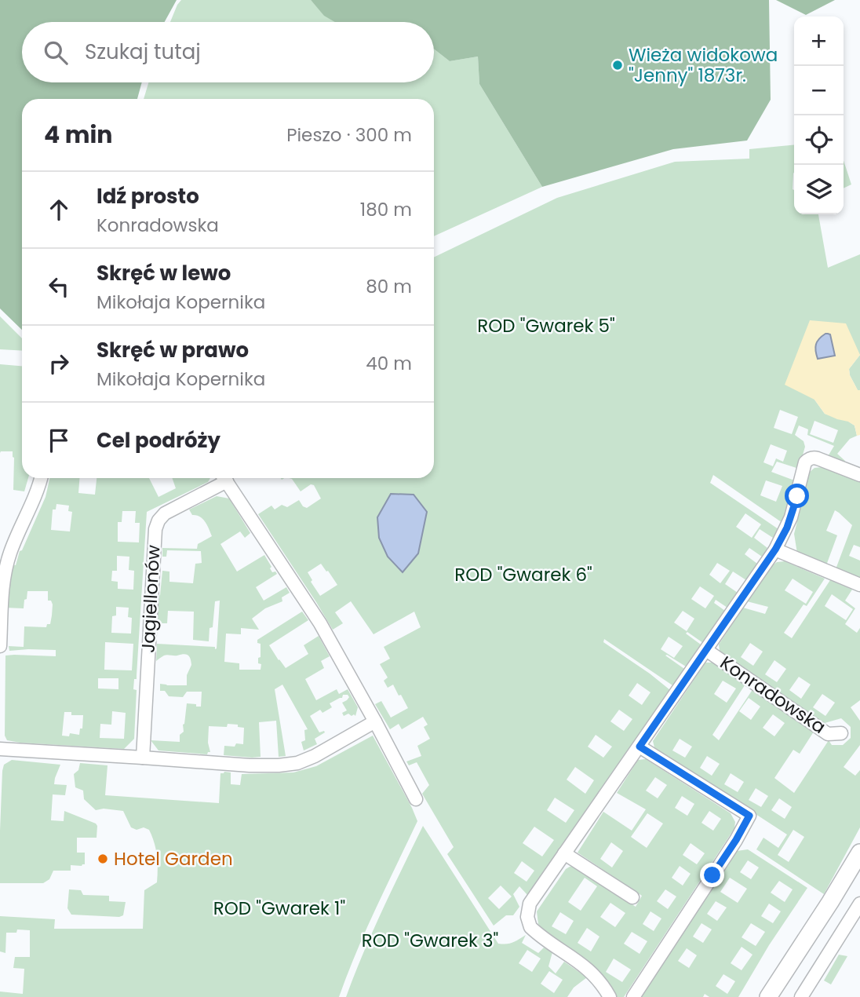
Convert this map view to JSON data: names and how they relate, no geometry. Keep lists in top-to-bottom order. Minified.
{"streets":{"street":["Jagiellonów","Konradowska"]},"parks":["ROD \"Gwarek 5\"","ROD \"Gwarek 6\"","ROD \"Gwarek 1\"","ROD \"Gwarek 3\""],"places":["Wieża widokowa \"Jenny\" 1873r.","Hotel Garden"],"page":{"map_buttons":["+","−"],"search":"Szukaj tutaj","heading":["4 min","Pieszo · 300 m"],"list":[["Idź prosto","Konradowska","180 m"],["Skręć w lewo","Mikołaja Kopernika","80 m"],["Skręć w prawo","Mikołaja Kopernika","40 m"],"Cel podróży"]}}
